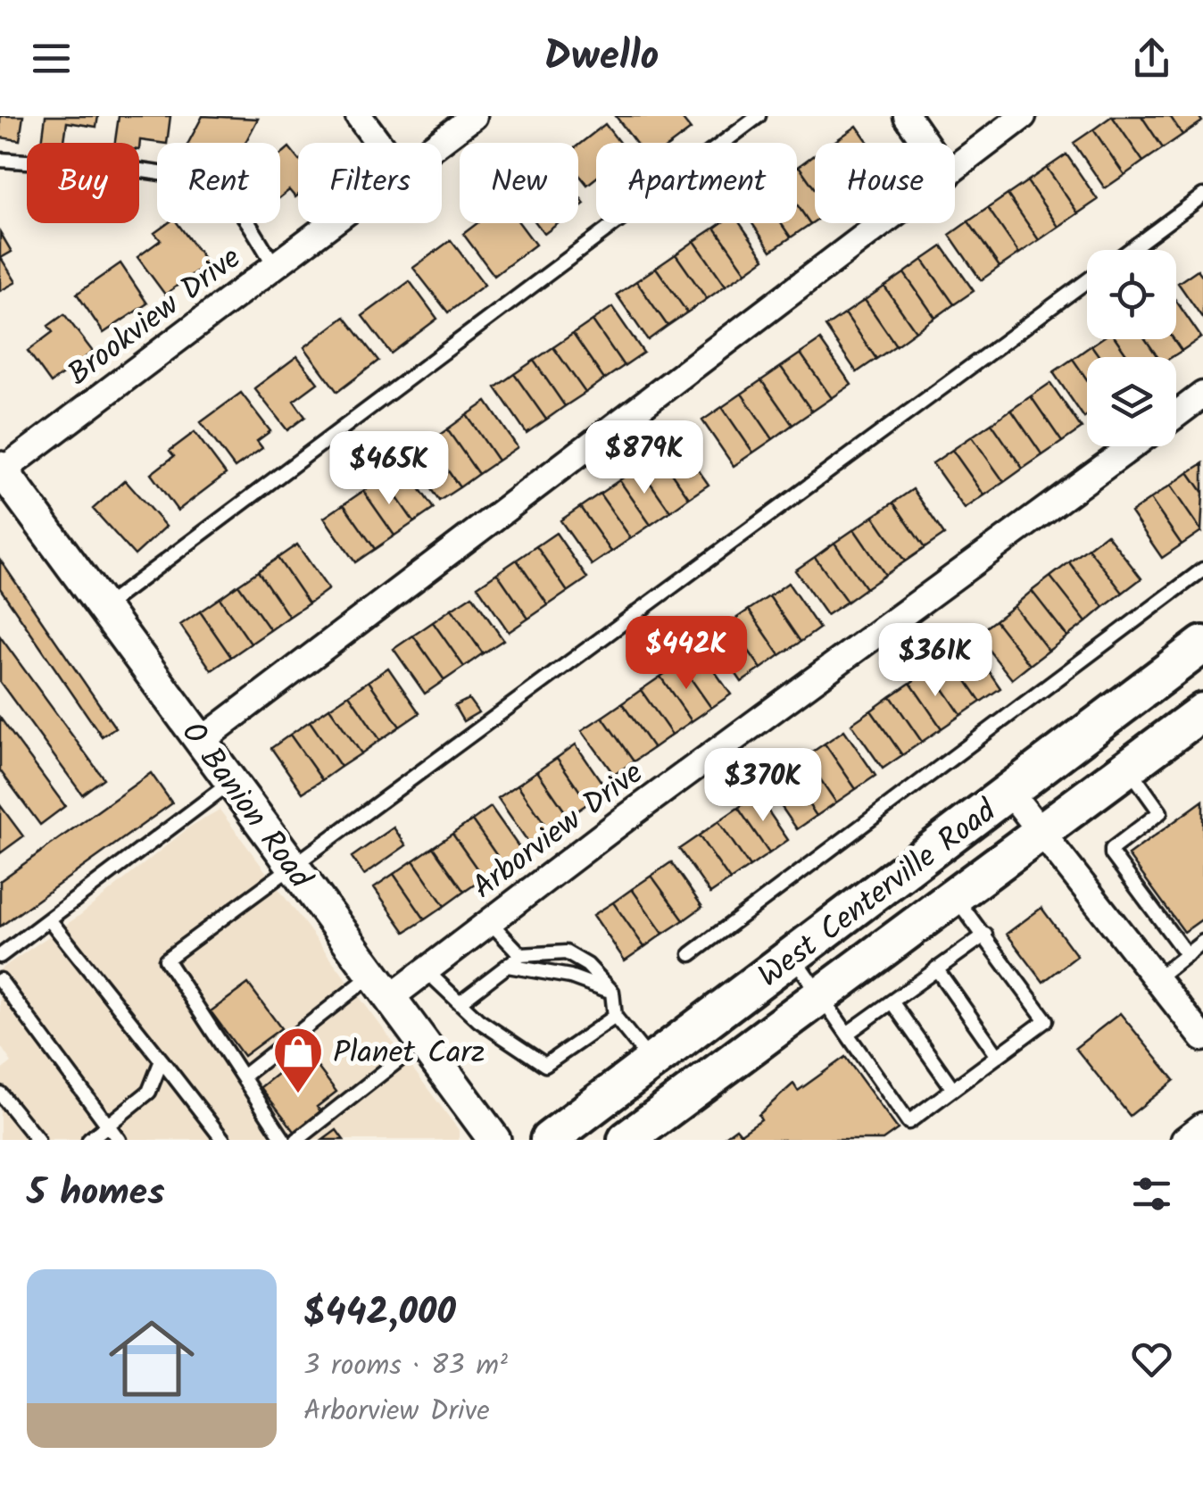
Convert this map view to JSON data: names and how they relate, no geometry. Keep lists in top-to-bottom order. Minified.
{"streets":{"main road":["West Centerville Road"],"street":["Brookview Drive","O Banion Road","Arborview Drive"]},"crossings":[["Brookview Drive","O Banion Road"],["O Banion Road","Arborview Drive"]],"places":{"shop":["Planet Carz"]},"page":{"header":"Dwello","chip":["Buy","Rent","Filters","New","Apartment","House"],"price":["$879K","$465K","$442K","$361K","$370K"],"heading":"5 homes","list":[{"name":"$442,000","note":"3 rooms · 83 m² · Arborview Drive"}]}}
